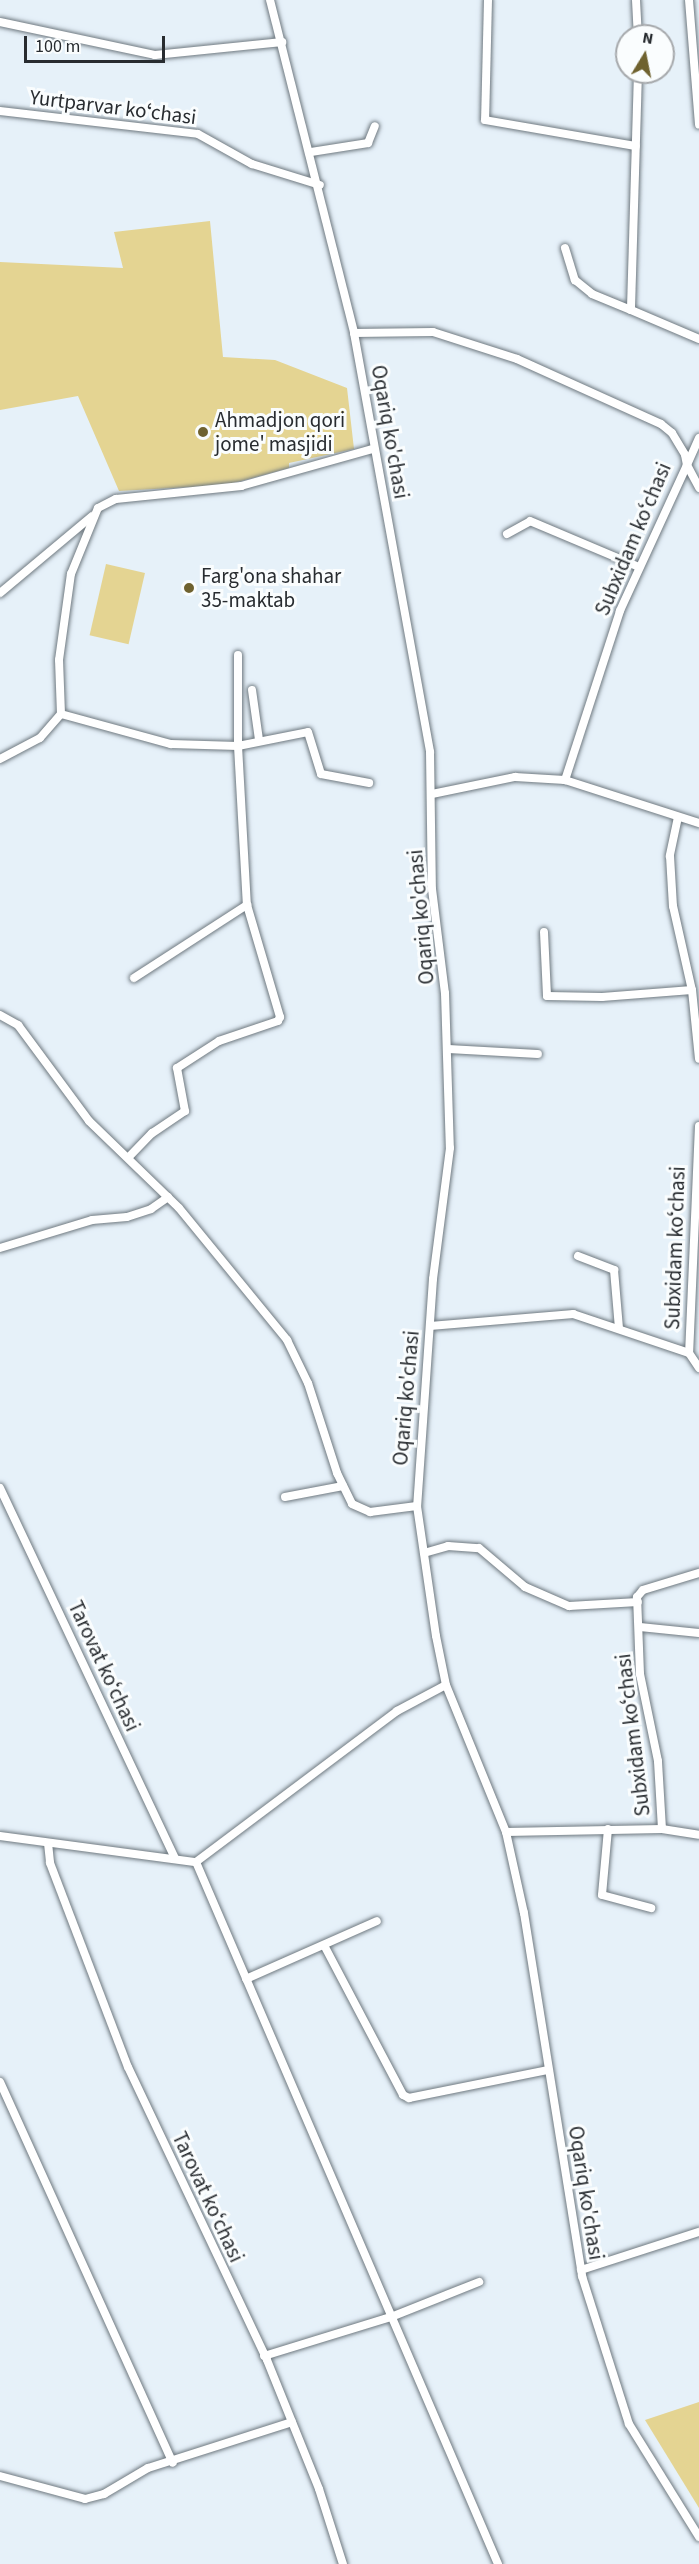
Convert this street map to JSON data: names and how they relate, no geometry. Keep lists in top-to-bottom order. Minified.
{"streets":{"street":["Yurtparvar koʻchasi","Oqariq ko'chasi","Subxidam koʻchasi","Tarovat koʻchasi"]},"crossings":[["Yurtparvar koʻchasi","Oqariq ko'chasi"],["Oqariq ko'chasi","Subxidam koʻchasi"]],"places":["Ahmadjon qori jome' masjidi","Farg'ona shahar 35-maktab"],"scale_bar":"100 m","north":"top"}
